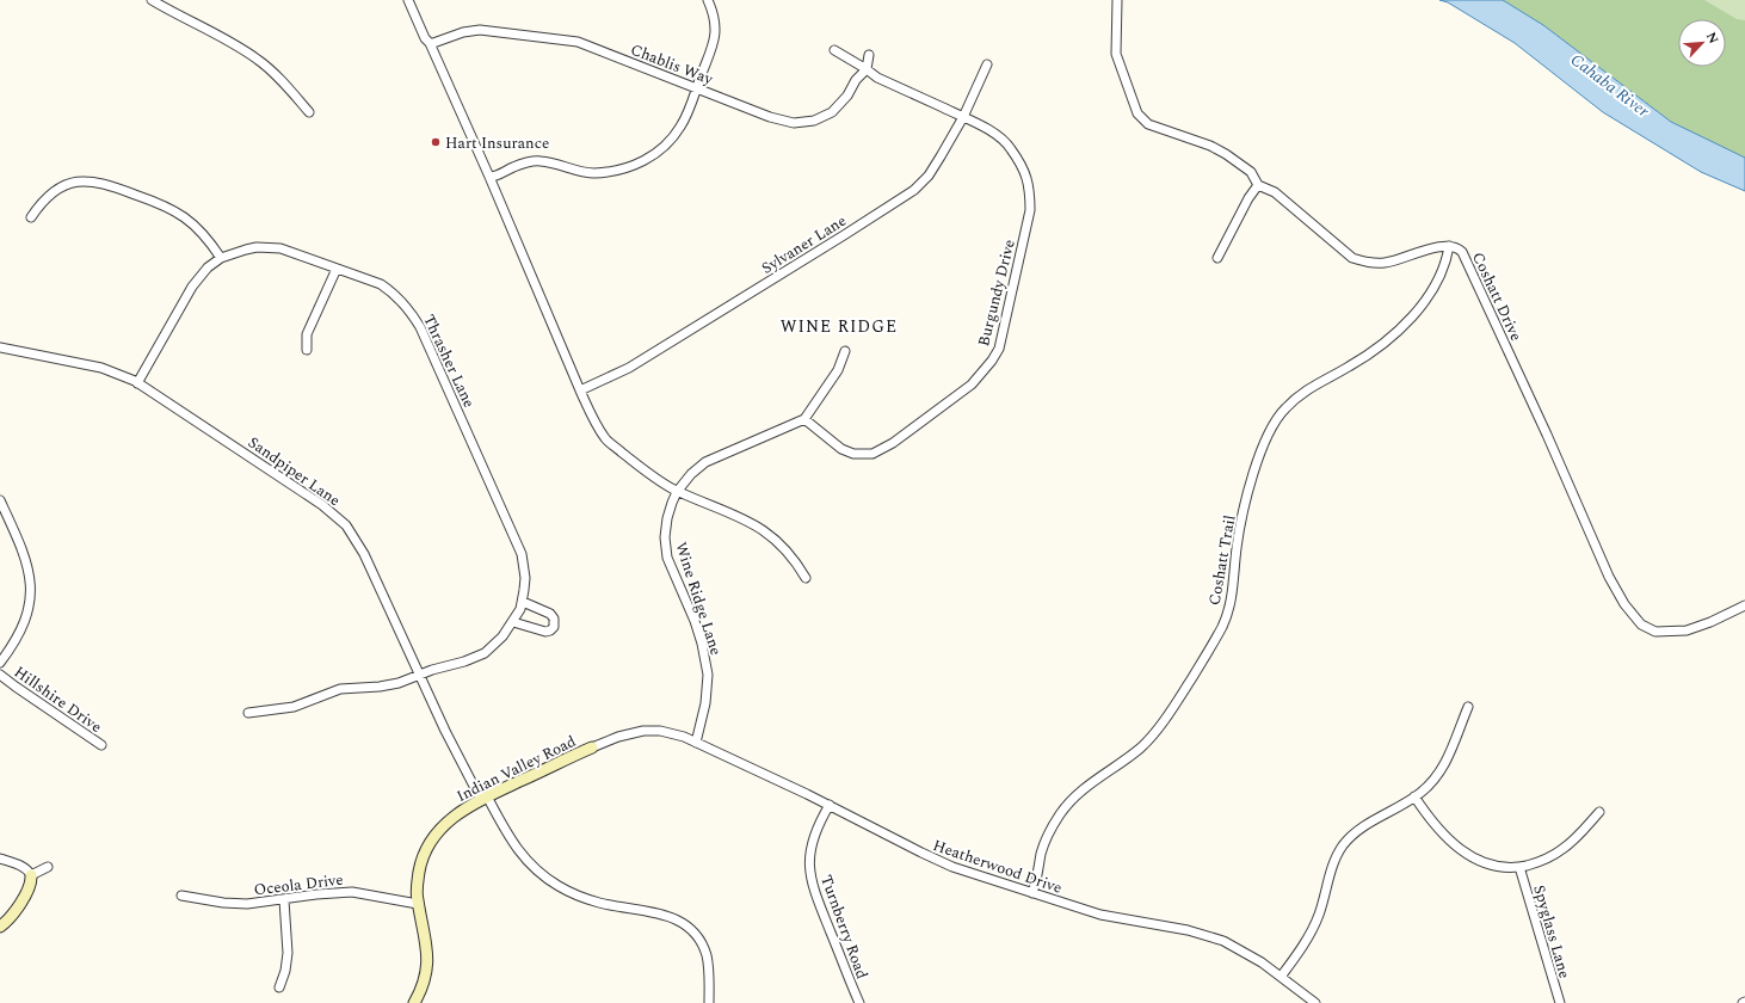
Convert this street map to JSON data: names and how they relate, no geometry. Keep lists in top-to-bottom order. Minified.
{"streets":{"street":["Chablis Way","Sylvaner Lane","Burgundy Drive","Coshatt Drive","Thrasher Lane","Sandpiper Lane","Coshatt Trail","Wine Ridge Lane","Hillshire Drive","Indian Valley Road","Heatherwood Drive","Oceola Drive","Turnberry Road","Spyglass Lane"]},"crossings":[["Chablis Way","Burgundy Drive"],["Sylvaner Lane","Burgundy Drive"],["Burgundy Drive","Wine Ridge Lane"],["Coshatt Drive","Coshatt Trail"],["Thrasher Lane","Sandpiper Lane"],["Sandpiper Lane","Indian Valley Road"],["Coshatt Trail","Heatherwood Drive"],["Wine Ridge Lane","Heatherwood Drive"],["Indian Valley Road","Heatherwood Drive"],["Indian Valley Road","Oceola Drive"],["Heatherwood Drive","Turnberry Road"]],"districts":["WINE RIDGE"],"water":["Cahaba River"],"places":["Hart Insurance"],"north":"top right"}
